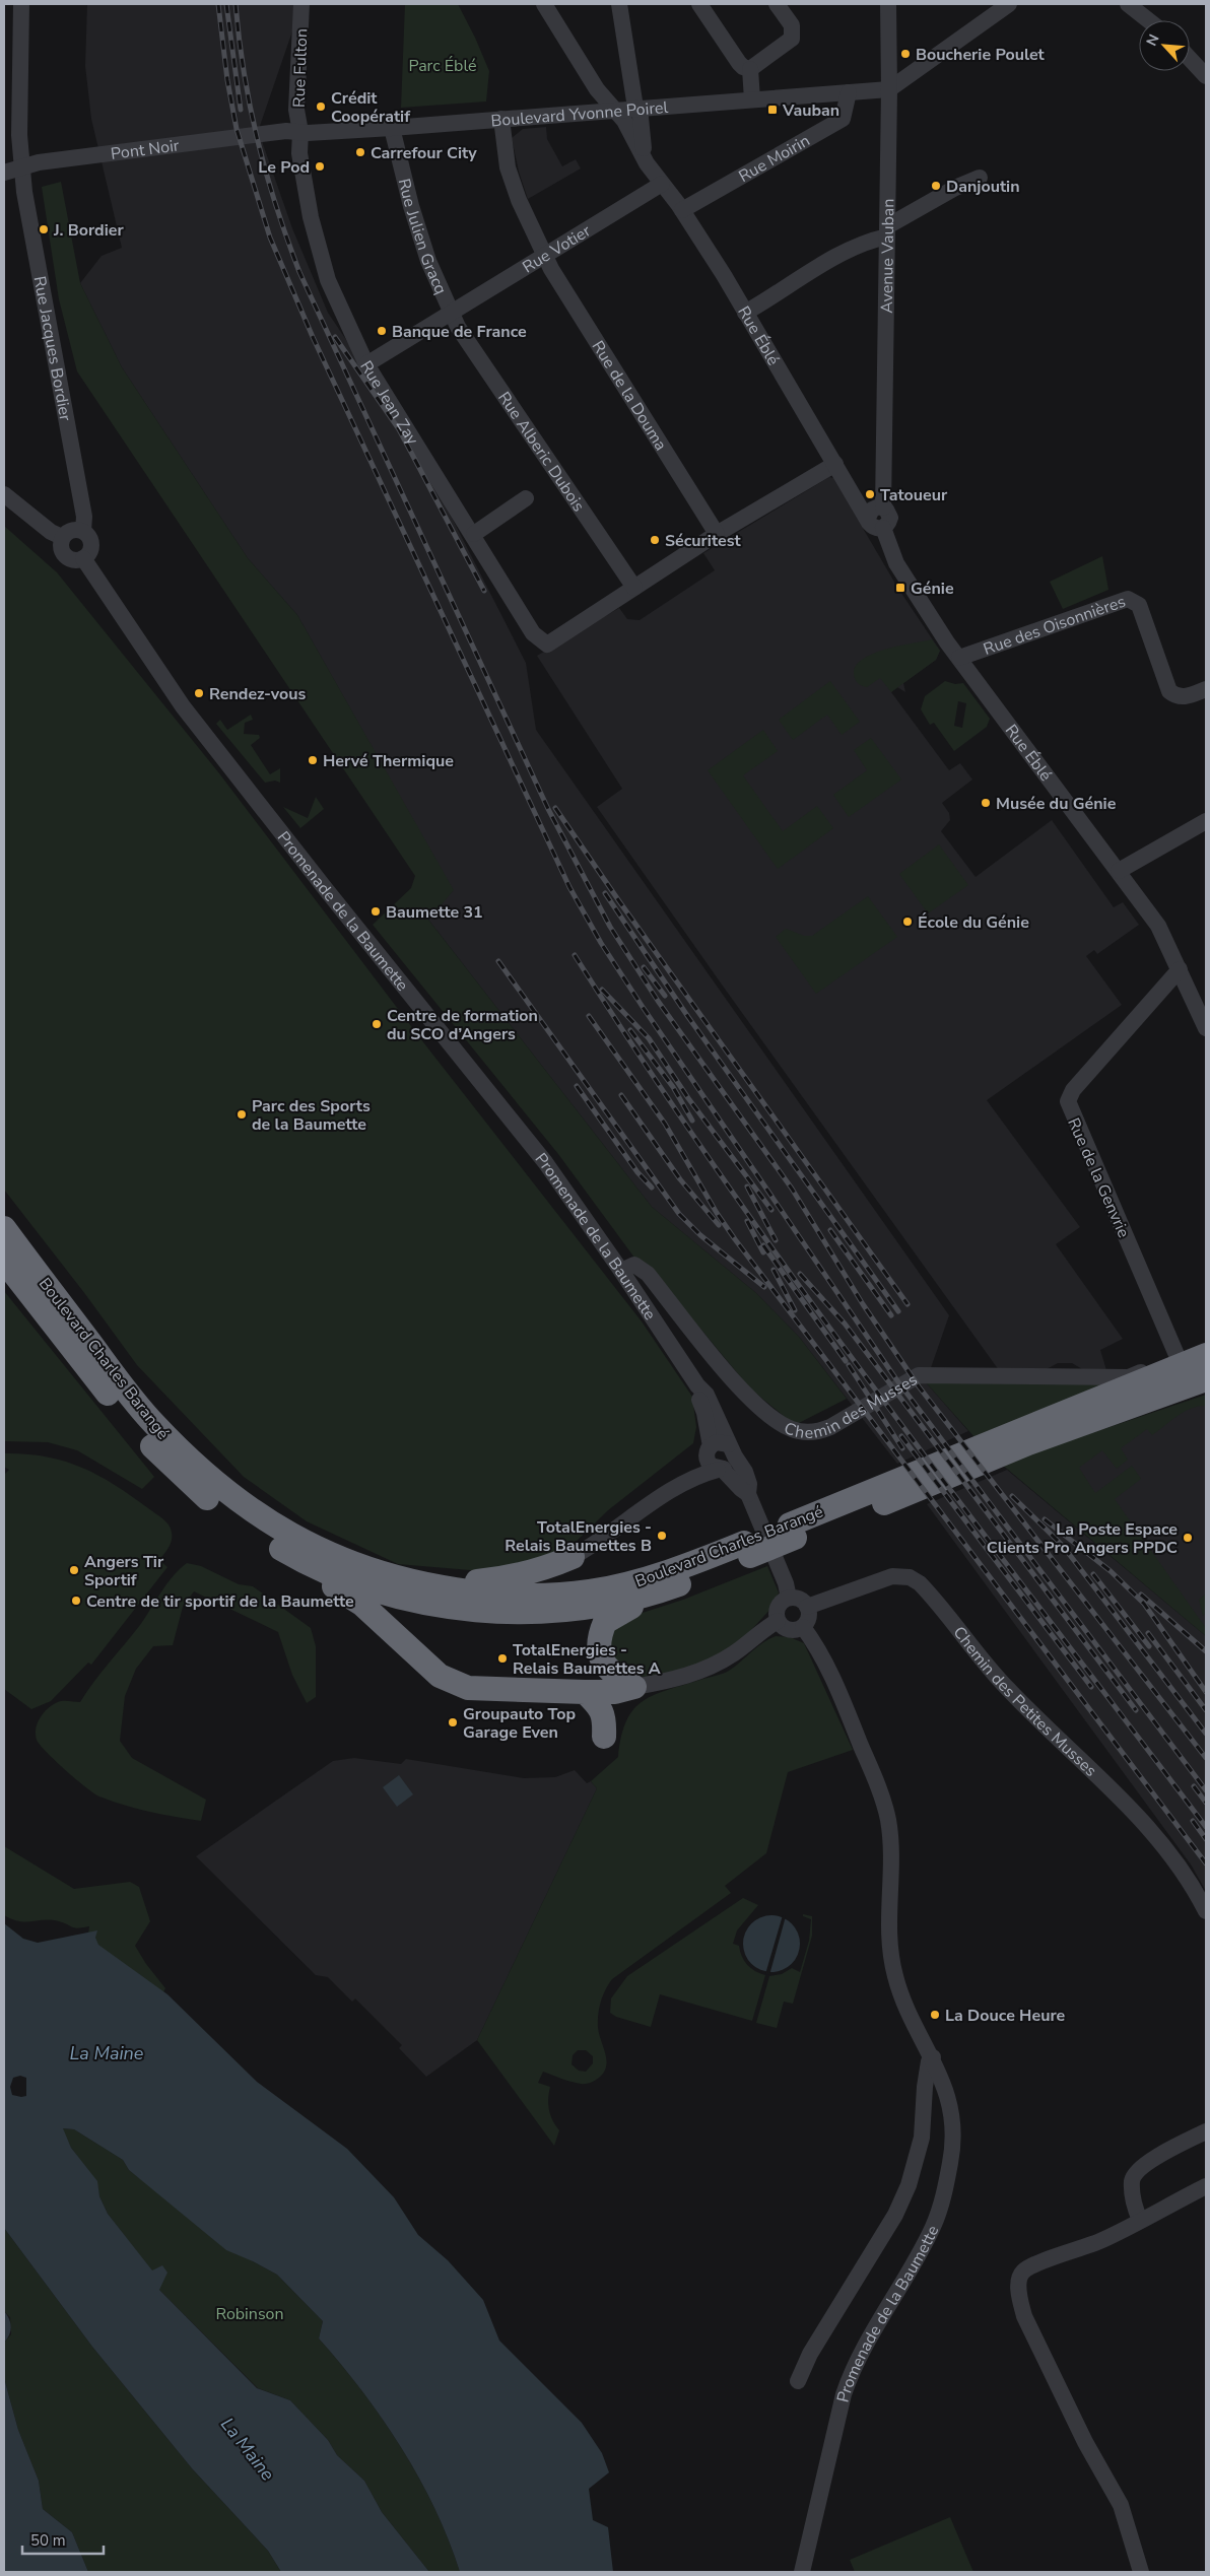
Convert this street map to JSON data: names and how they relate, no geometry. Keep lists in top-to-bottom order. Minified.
{"streets":{"highway":["Boulevard Charles Barangé"],"street":["Rue Fulton","Boulevard Yvonne Poirel","Pont Noir","Rue Moirin","Rue Julien Gracq","Rue Votier","Avenue Vauban","Rue Éblé","Rue Jacques Bordier","Rue de la Douma","Rue Jean Zay","Rue Alberic Dubois","Rue des Oisonnières","Promenade de la Baumette","Rue de la Genvrie","Chemin des Musses","Chemin des Petites Musses"]},"crossings":[["Rue Fulton","Boulevard Yvonne Poirel"],["Rue Fulton","Rue Jean Zay"],["Boulevard Yvonne Poirel","Pont Noir"],["Boulevard Yvonne Poirel","Rue Moirin"],["Boulevard Yvonne Poirel","Rue Julien Gracq"],["Boulevard Yvonne Poirel","Avenue Vauban"],["Boulevard Yvonne Poirel","Rue Éblé"],["Boulevard Yvonne Poirel","Rue de la Douma"],["Boulevard Yvonne Poirel","Rue Jean Zay"],["Pont Noir","Rue Jacques Bordier"],["Rue Moirin","Rue Éblé"],["Rue Julien Gracq","Rue Votier"],["Rue Julien Gracq","Rue Alberic Dubois"],["Rue Votier","Rue Éblé"],["Rue Votier","Rue de la Douma"],["Rue Votier","Rue Jean Zay"],["Rue Votier","Rue Alberic Dubois"],["Avenue Vauban","Rue Éblé"],["Rue Éblé","Rue des Oisonnières"],["Rue Éblé","Rue de la Genvrie"],["Rue Jacques Bordier","Promenade de la Baumette"],["Rue Jean Zay","Rue Alberic Dubois"],["Promenade de la Baumette","Chemin des Musses"],["Promenade de la Baumette","Chemin des Petites Musses"],["Rue de la Genvrie","Chemin des Musses"]],"water":["La Maine"],"parks":["Parc Éblé","Robinson"],"places":{"other":["Boucherie Poulet","Crédit Coopératif","Carrefour City","Le Pod","Danjoutin","J. Bordier","Banque de France","Tatoueur","Sécuritest","Rendez-vous","Hervé Thermique","Musée du Génie","Baumette 31","École du Génie","Centre de formation du SCO d’Angers","Parc des Sports de la Baumette","TotalEnergies - Relais Baumettes B","La Poste Espace Clients Pro Angers PPDC","Angers Tir Sportif","Centre de tir sportif de la Baumette","TotalEnergies - Relais Baumettes A","Groupauto Top Garage Even","La Douce Heure"],"transit":["Vauban","Génie"]},"scale_bar":"50 m","north":"top left"}
